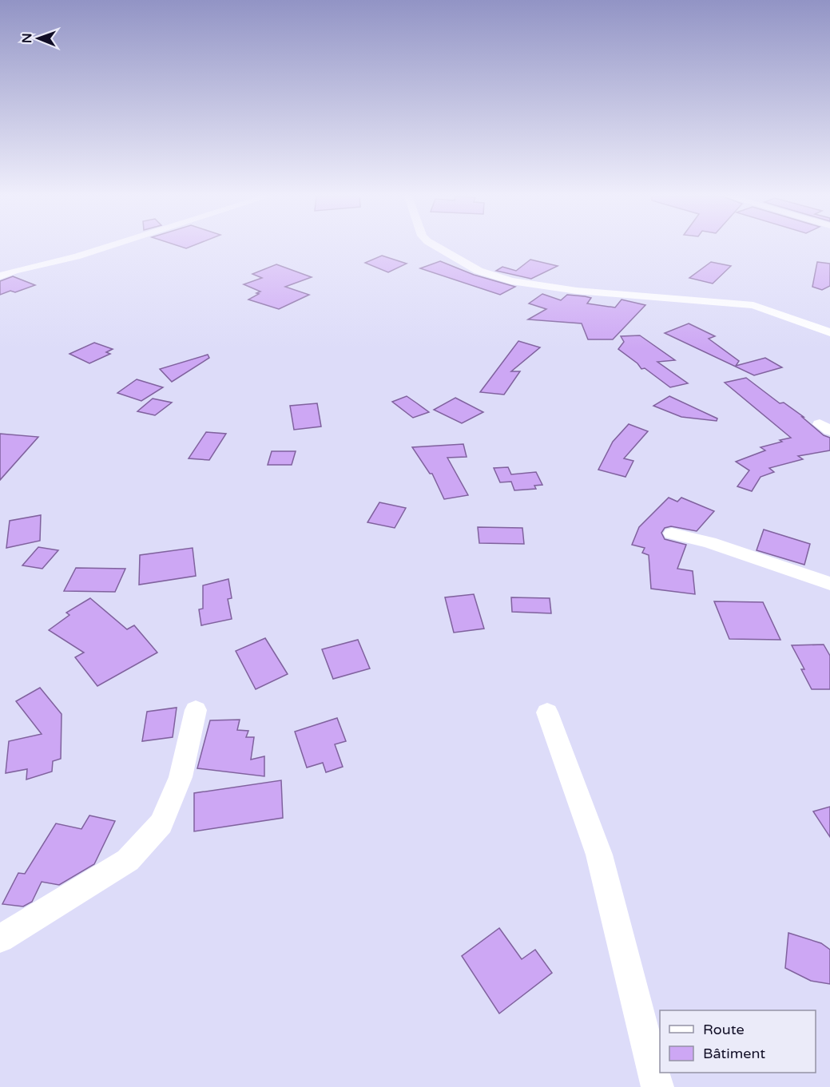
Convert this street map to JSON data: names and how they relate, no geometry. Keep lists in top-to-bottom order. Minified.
{"legend":["Route","Bâtiment"],"north":"left"}
